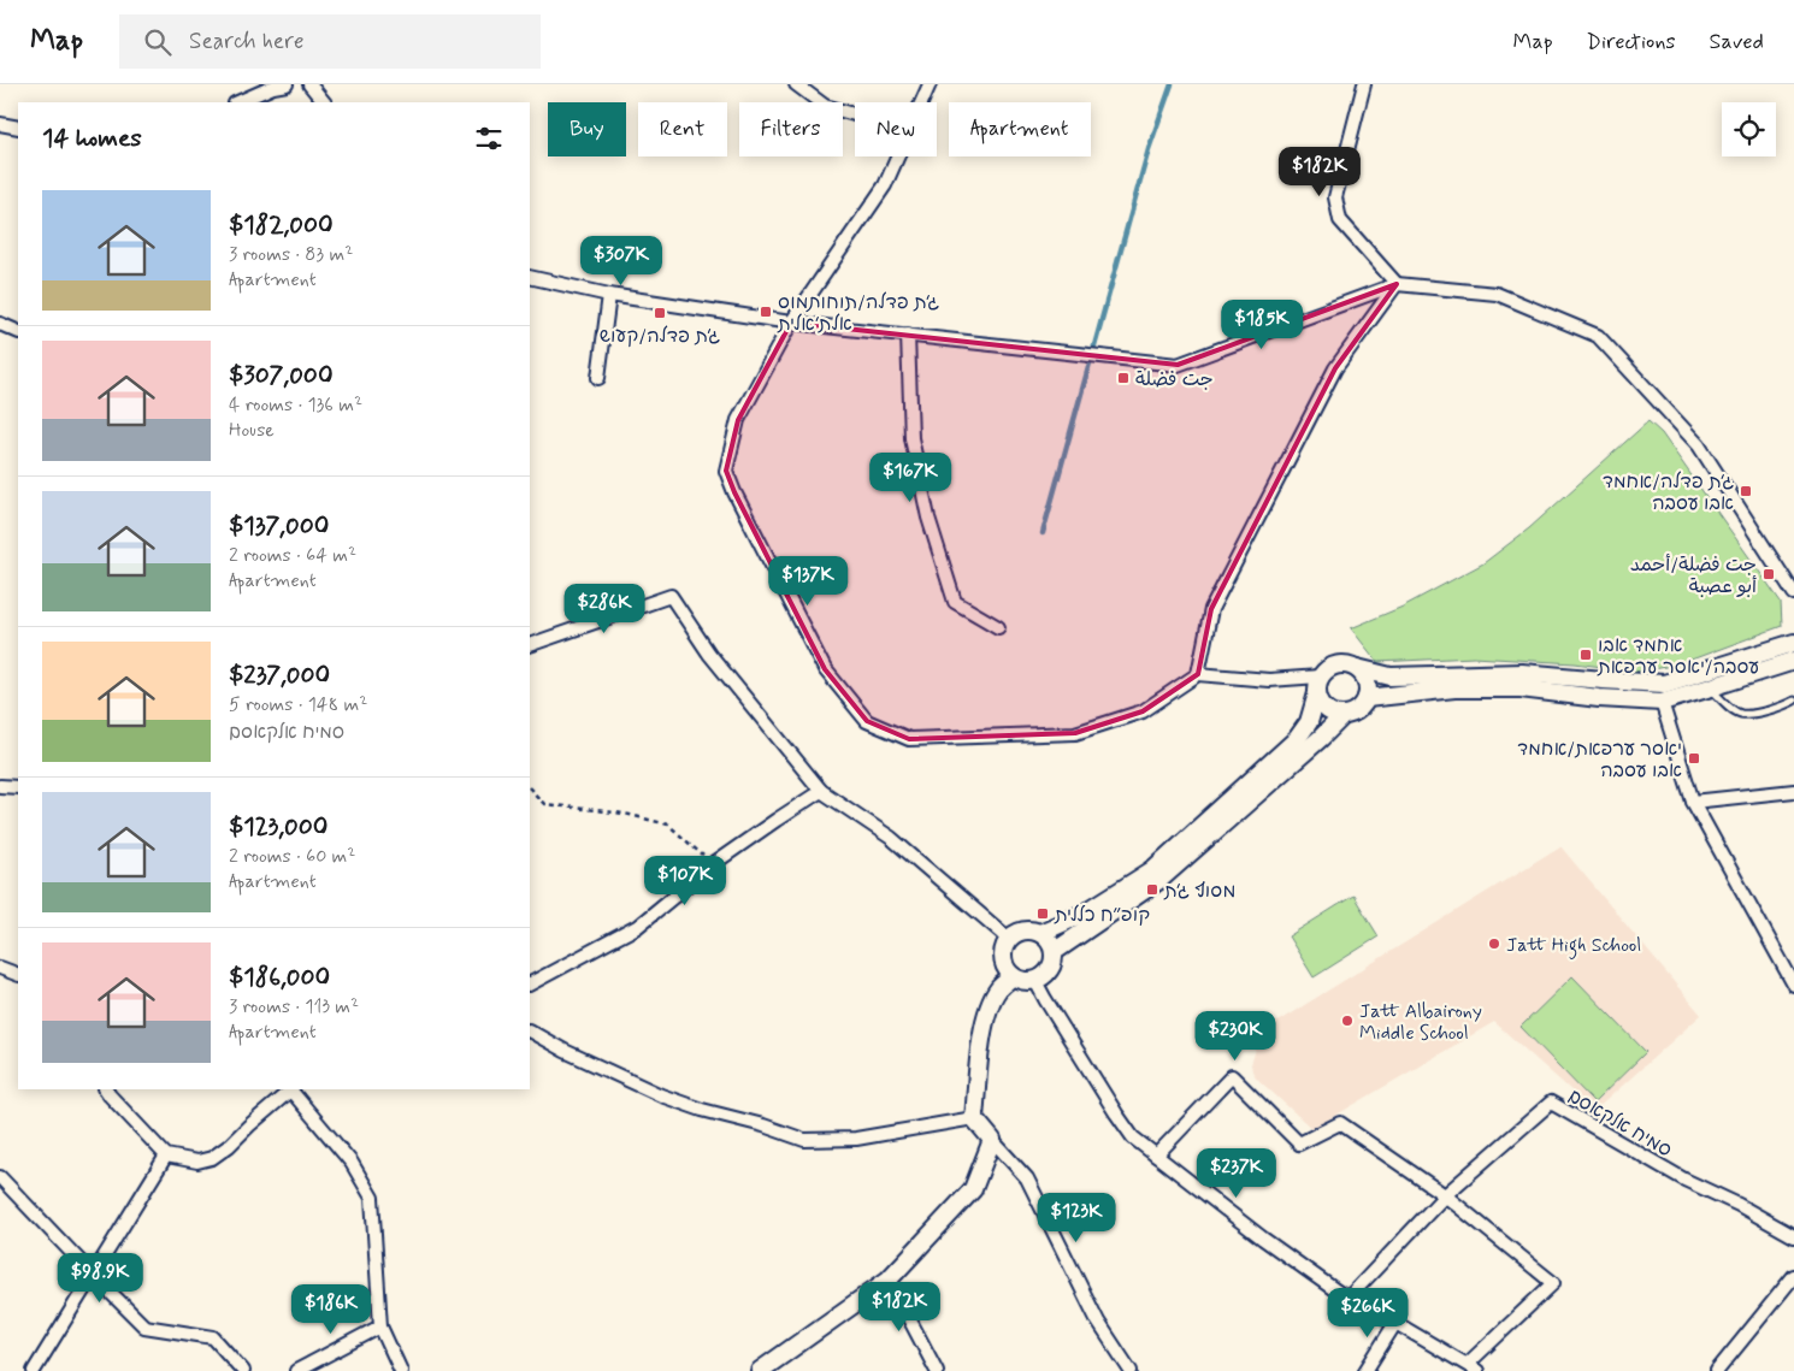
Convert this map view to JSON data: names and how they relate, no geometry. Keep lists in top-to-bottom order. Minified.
{"streets":{"street":["סמיח אלקאסם"]},"places":{"transit":["ג׳ת פדלה/תוחותמוס אלת׳אלית","ג׳ת פדלה/קעוש","جت فضلة","ג׳ת פדלה/אחמד אבו עסבה","جت فضلة/أحمد أبو عصبة","אחמד אבו עסבה/יאסר ערפאת","יאסר ערפאת/אחמד אבו עסבה","מסוף ג׳ת","קופ״ח כללית"],"other":["Jatt High School","Jatt Albairony Middle School"]},"page":{"header":"Map","search":"Search here","nav":["Map","Directions","Saved"],"chip":["Buy","Rent","Filters","New","Apartment"],"heading":"14 homes","price":["$182K","$307K","$185K","$167K","$137K","$286K","$107K","$230K","$237K","$123K","$98.9K","$182K","$186K","$266K"],"list":[{"name":"$182,000","note":"3 rooms · 83 m² · Apartment"},{"name":"$307,000","note":"4 rooms · 136 m² · House"},{"name":"$137,000","note":"2 rooms · 64 m² · Apartment"},{"name":"$237,000","note":"5 rooms · 148 m² · סמיח אלקאסם"},{"name":"$123,000","note":"2 rooms · 60 m² · Apartment"},{"name":"$186,000","note":"3 rooms · 113 m² · Apartment"}]}}
